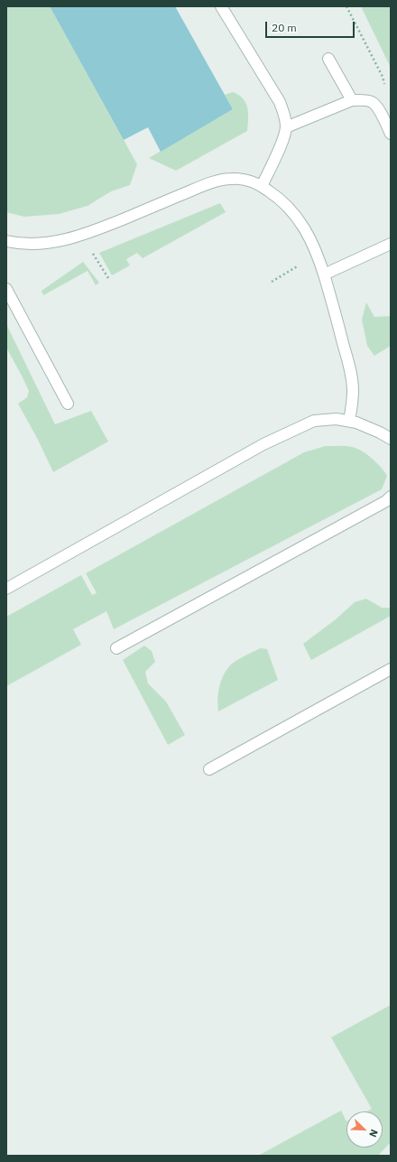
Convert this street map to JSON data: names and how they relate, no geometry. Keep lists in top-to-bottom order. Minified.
{"scale_bar":"20 m","north":"bottom right"}
